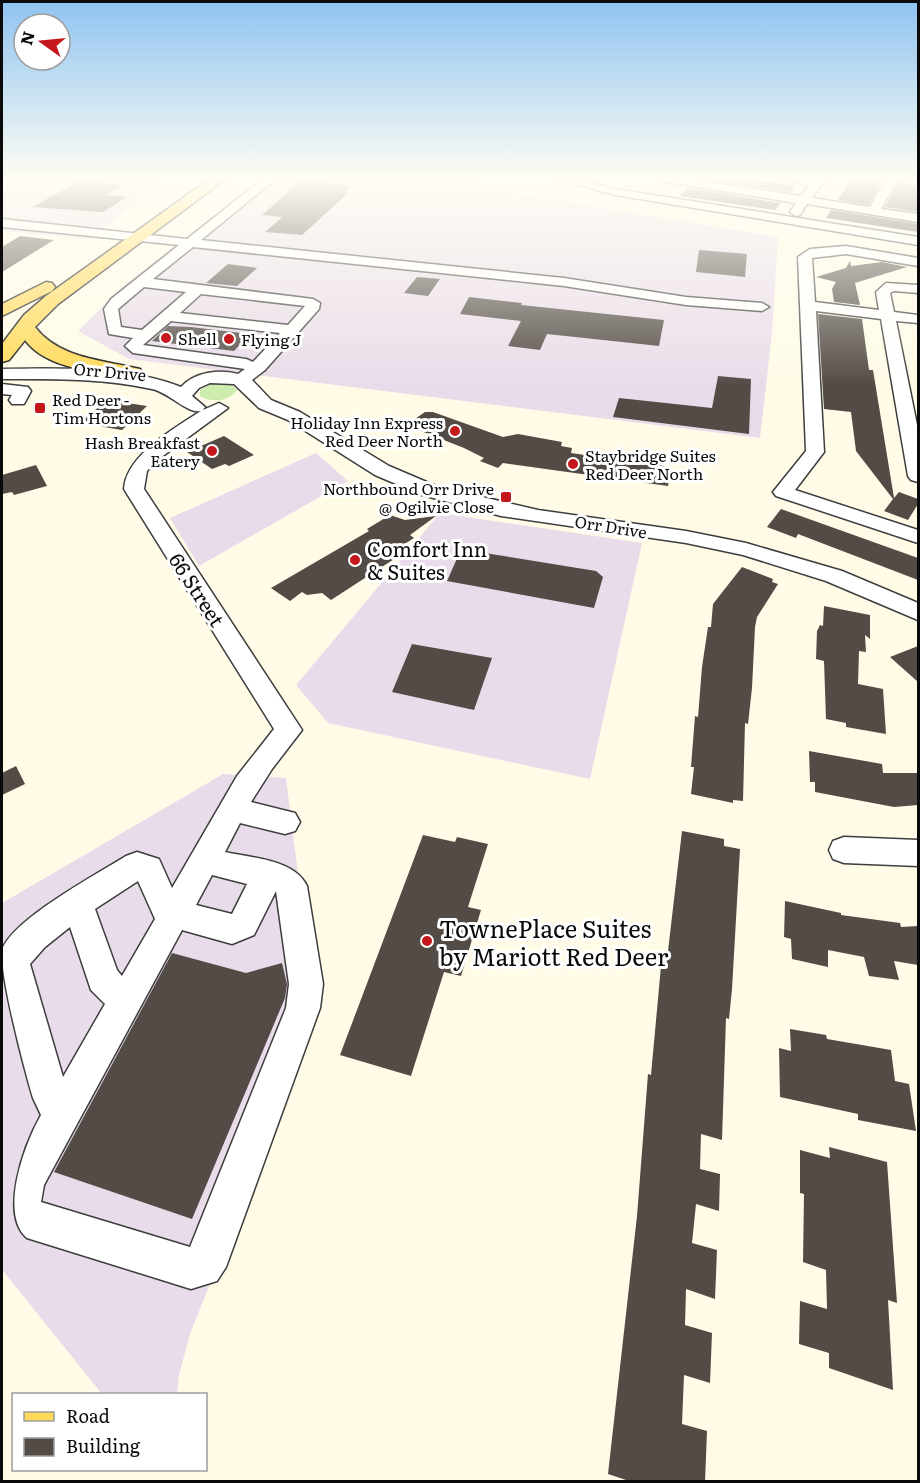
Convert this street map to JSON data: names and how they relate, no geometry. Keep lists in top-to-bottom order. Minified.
{"streets":{"street":["Orr Drive","66 Street"]},"crossings":[["Orr Drive","66 Street"]],"places":{"other":["Shell","Flying J","Holiday Inn Express Red Deer North","Hash Breakfast Eatery","Staybridge Suites Red Deer North","Comfort Inn & Suites","TownePlace Suites by Mariott Red Deer"],"transit":["Red Deer - Tim Hortons","Northbound Orr Drive @ Ogilvie Close"]},"legend":["Road","Building"],"north":"left"}
